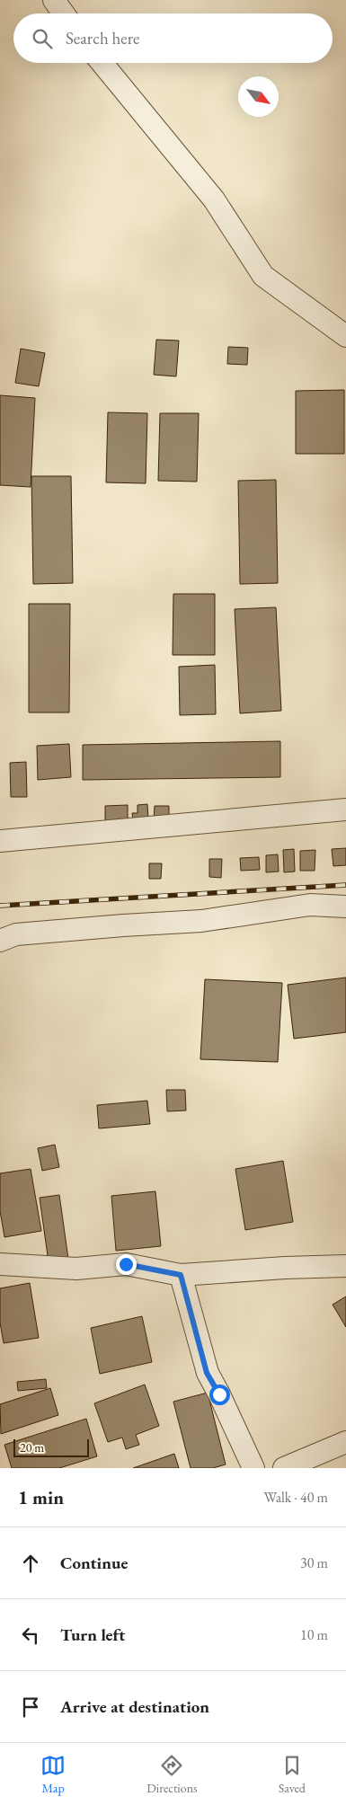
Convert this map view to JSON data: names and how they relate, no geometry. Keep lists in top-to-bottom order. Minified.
{"scale_bar":"20 m","north":"bottom right","page":{"search":"Search here","scale":"20 m","heading":["1 min","Walk · 40 m"],"list":[["Continue","30 m"],["Turn left","10 m"],"Arrive at destination"],"nav":["Map","Directions","Saved"]}}
